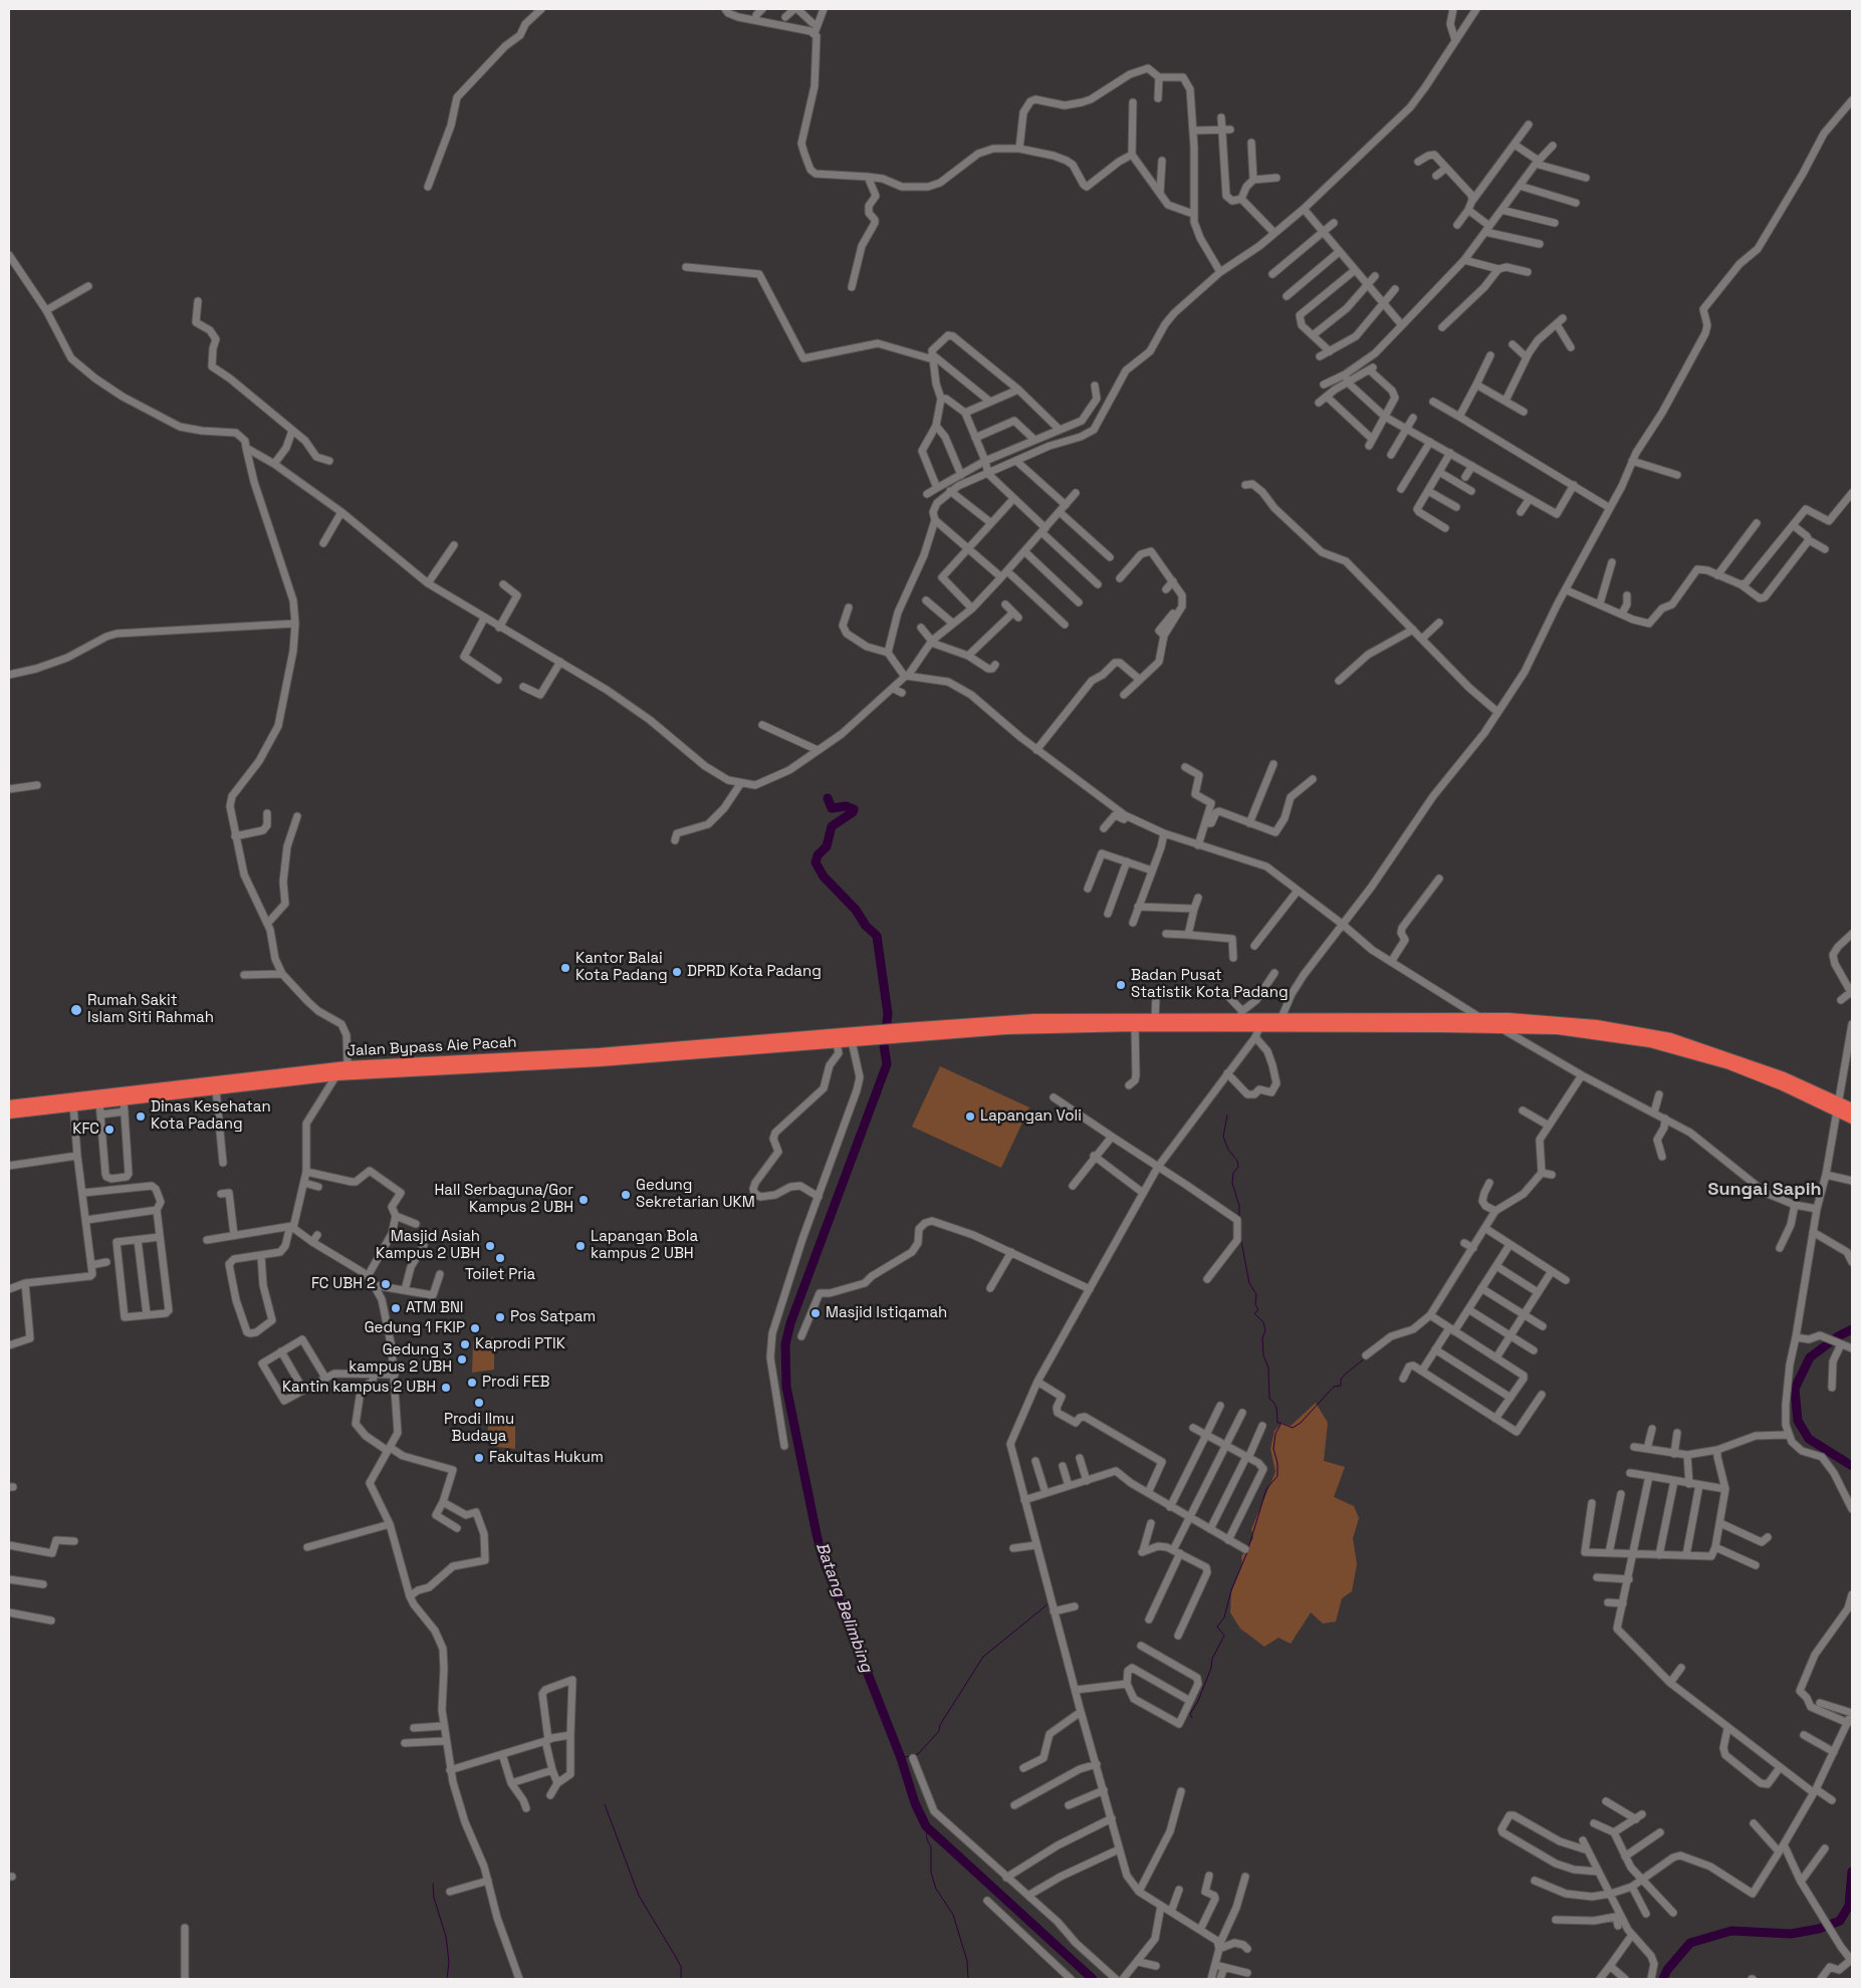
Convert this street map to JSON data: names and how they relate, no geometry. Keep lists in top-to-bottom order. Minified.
{"streets":{"highway":["Jalan Bypass Aie Pacah"]},"districts":["Sungai Sapih"],"water":["Batang Belimbing"],"places":["Kantor Balai Kota Padang","DPRD Kota Padang","Badan Pusat Statistik Kota Padang","Rumah Sakit Islam Siti Rahmah","Dinas Kesehatan Kota Padang","Lapangan Voli","KFC","Gedung Sekretarian UKM","Hall Serbaguna/Gor Kampus 2 UBH","Masjid Asiah Kampus 2 UBH","Lapangan Bola kampus 2 UBH","Toilet Pria","FC UBH 2","ATM BNI","Masjid Istiqamah","Pos Satpam","Gedung 1 FKIP","Kaprodi PTIK","Gedung 3 kampus 2 UBH","Prodi FEB","Kantin kampus 2 UBH","Prodi Ilmu Budaya","Fakultas Hukum"]}
